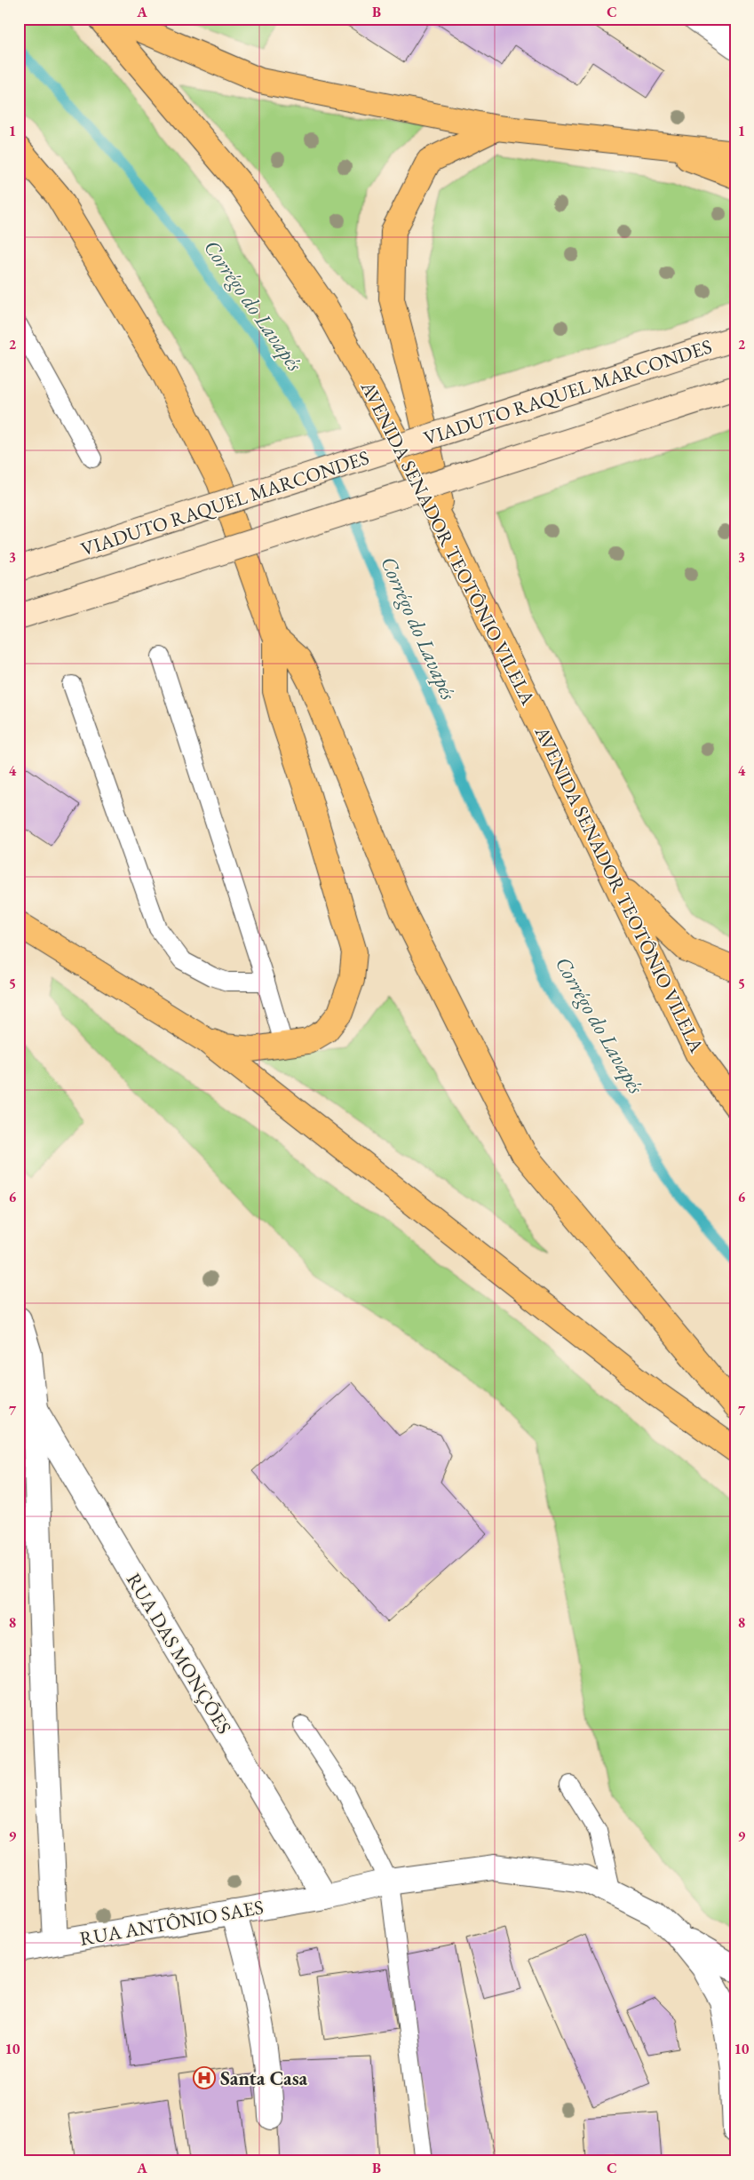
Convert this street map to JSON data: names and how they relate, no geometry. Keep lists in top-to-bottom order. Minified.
{"streets":{"highway":["AVENIDA SENADOR TEOTÔNIO VILELA"],"main road":["VIADUTO RAQUEL MARCONDES"],"street":["RUA DAS MONÇÕES","RUA ANTÔNIO SAES"]},"crossings":[["RUA DAS MONÇÕES","RUA ANTÔNIO SAES"]],"water":["Corrégo do Lavapés"],"places":{"hospital":["Santa Casa"]},"grid":{"columns":["A","B","C"],"rows":["1","2","3","4","5","6","7","8","9","10"]}}
